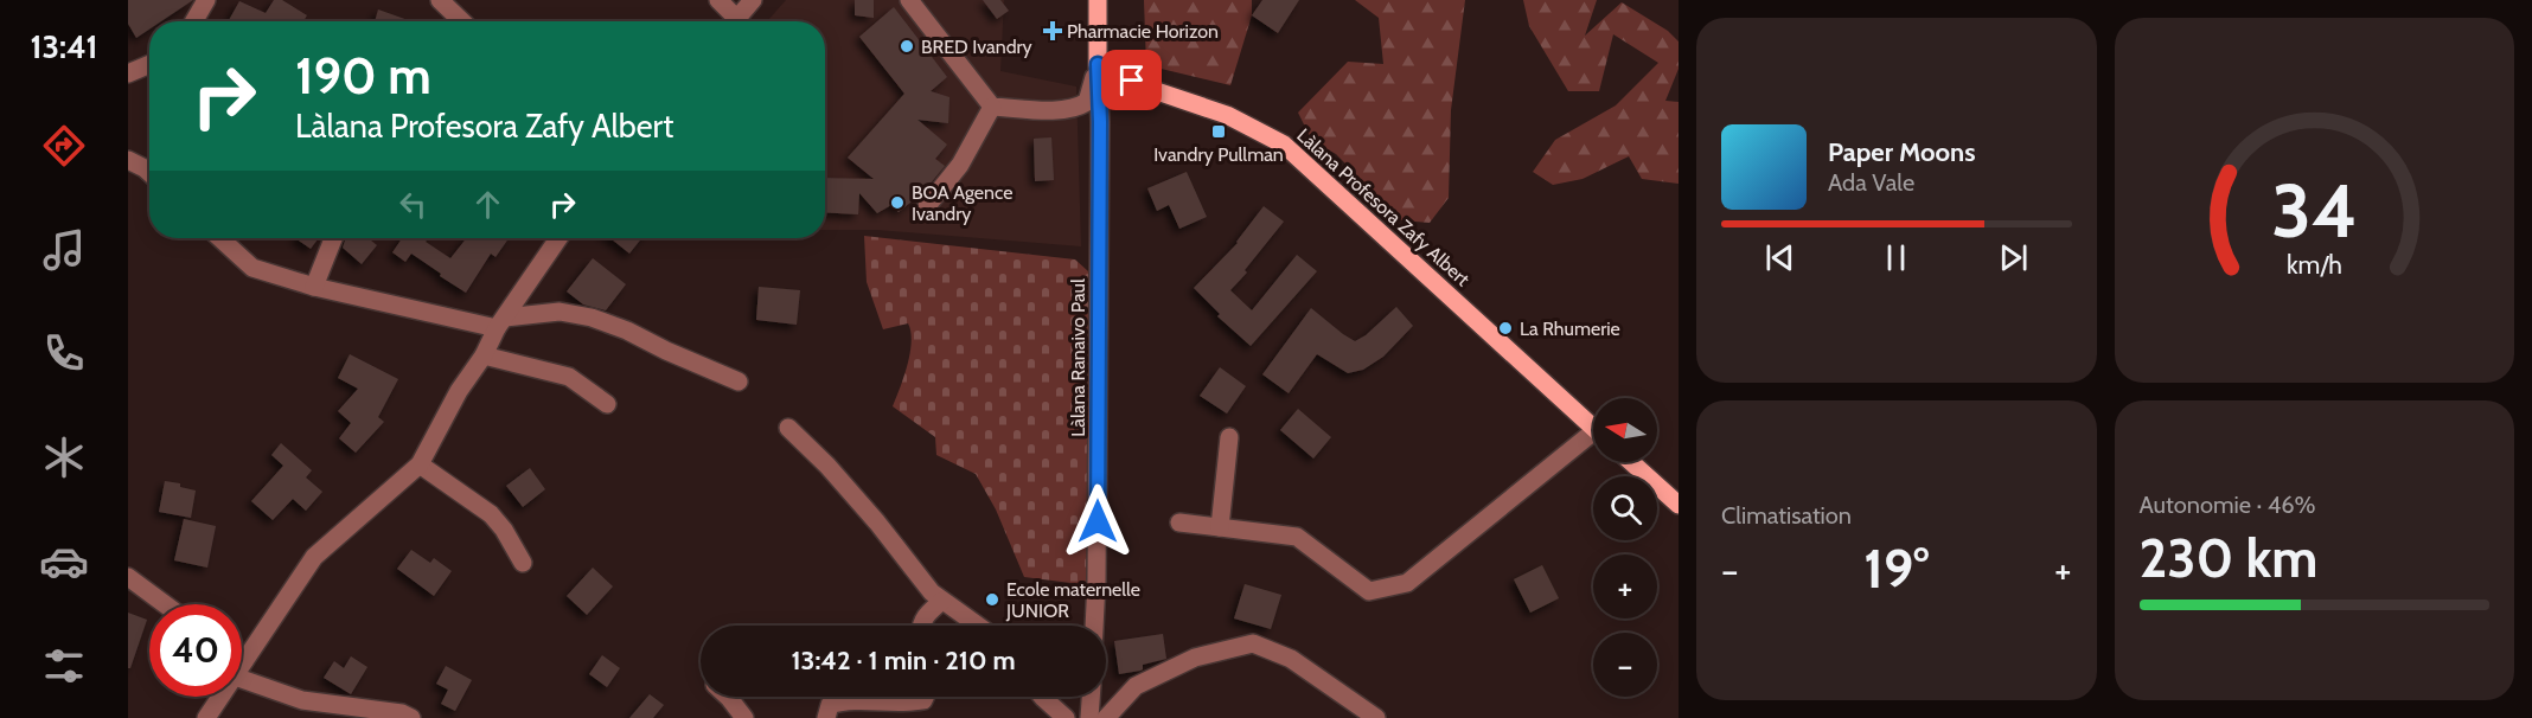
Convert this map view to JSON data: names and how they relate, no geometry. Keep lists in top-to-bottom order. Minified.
{"streets":{"main road":["Làlana Profesora Zafy Albert"],"street":["Làlana Ranaivo Paul"]},"crossings":[["Làlana Profesora Zafy Albert","Làlana Ranaivo Paul"]],"places":{"health":["Pharmacie Horizon"],"other":["BRED Ivandry","BOA Agence Ivandry","La Rhumerie","Ecole maternelle JUNIOR"],"transit":["Ivandry Pullman"]},"north":"left","page":{"tabs":"13:41","turn":["190 m","Làlana Profesora Zafy Albert"],"song":["Paper Moons","Ada Vale"],"map_buttons":["+","−"],"tile":["Climatisation",["Autonomie · 46%","230 km"]],"heat":["−","19°","+"],"limit":"40","trip":"13:42 · 1 min · 210 m","gauge":["34","km/h"]}}
